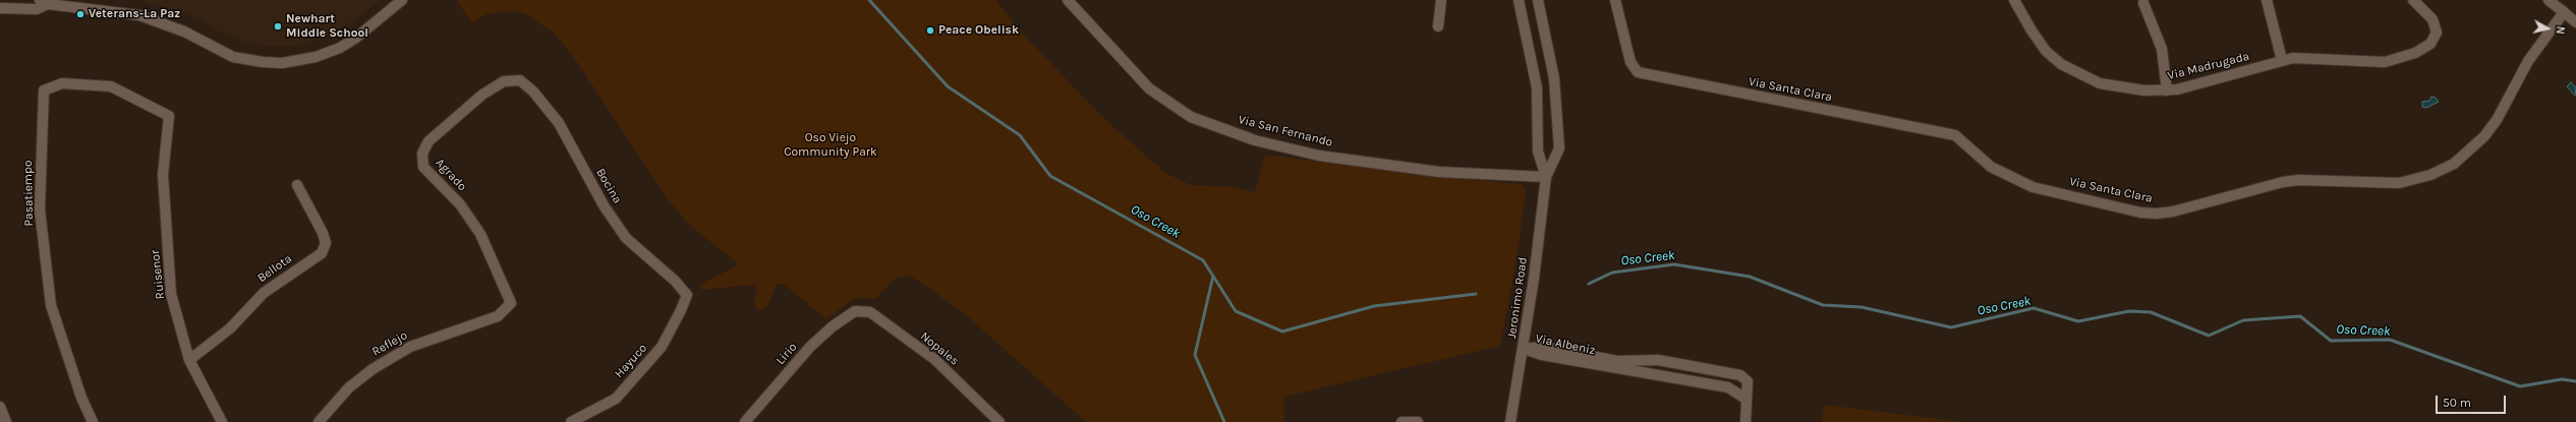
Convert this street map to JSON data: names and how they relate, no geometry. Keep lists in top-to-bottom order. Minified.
{"streets":{"street":["Via Madrugada","Via Santa Clara","Via San Fernando","Agrado","Bocina","Pasatiempo","Bellota","Ruisenor","Jeronimo Road","Reflejo","Via Albeniz","Nopales","Lirio","Hayuco"]},"crossings":[["Via San Fernando","Jeronimo Road"],["Agrado","Bocina"],["Agrado","Reflejo"],["Bocina","Hayuco"],["Pasatiempo","Ruisenor"],["Bellota","Ruisenor"],["Jeronimo Road","Via Albeniz"],["Nopales","Lirio"]],"water":["Oso Creek"],"parks":["Oso Viejo Community Park"],"places":["Veterans-La Paz","Newhart Middle School","Peace Obelisk"],"scale_bar":"50 m","north":"right"}
